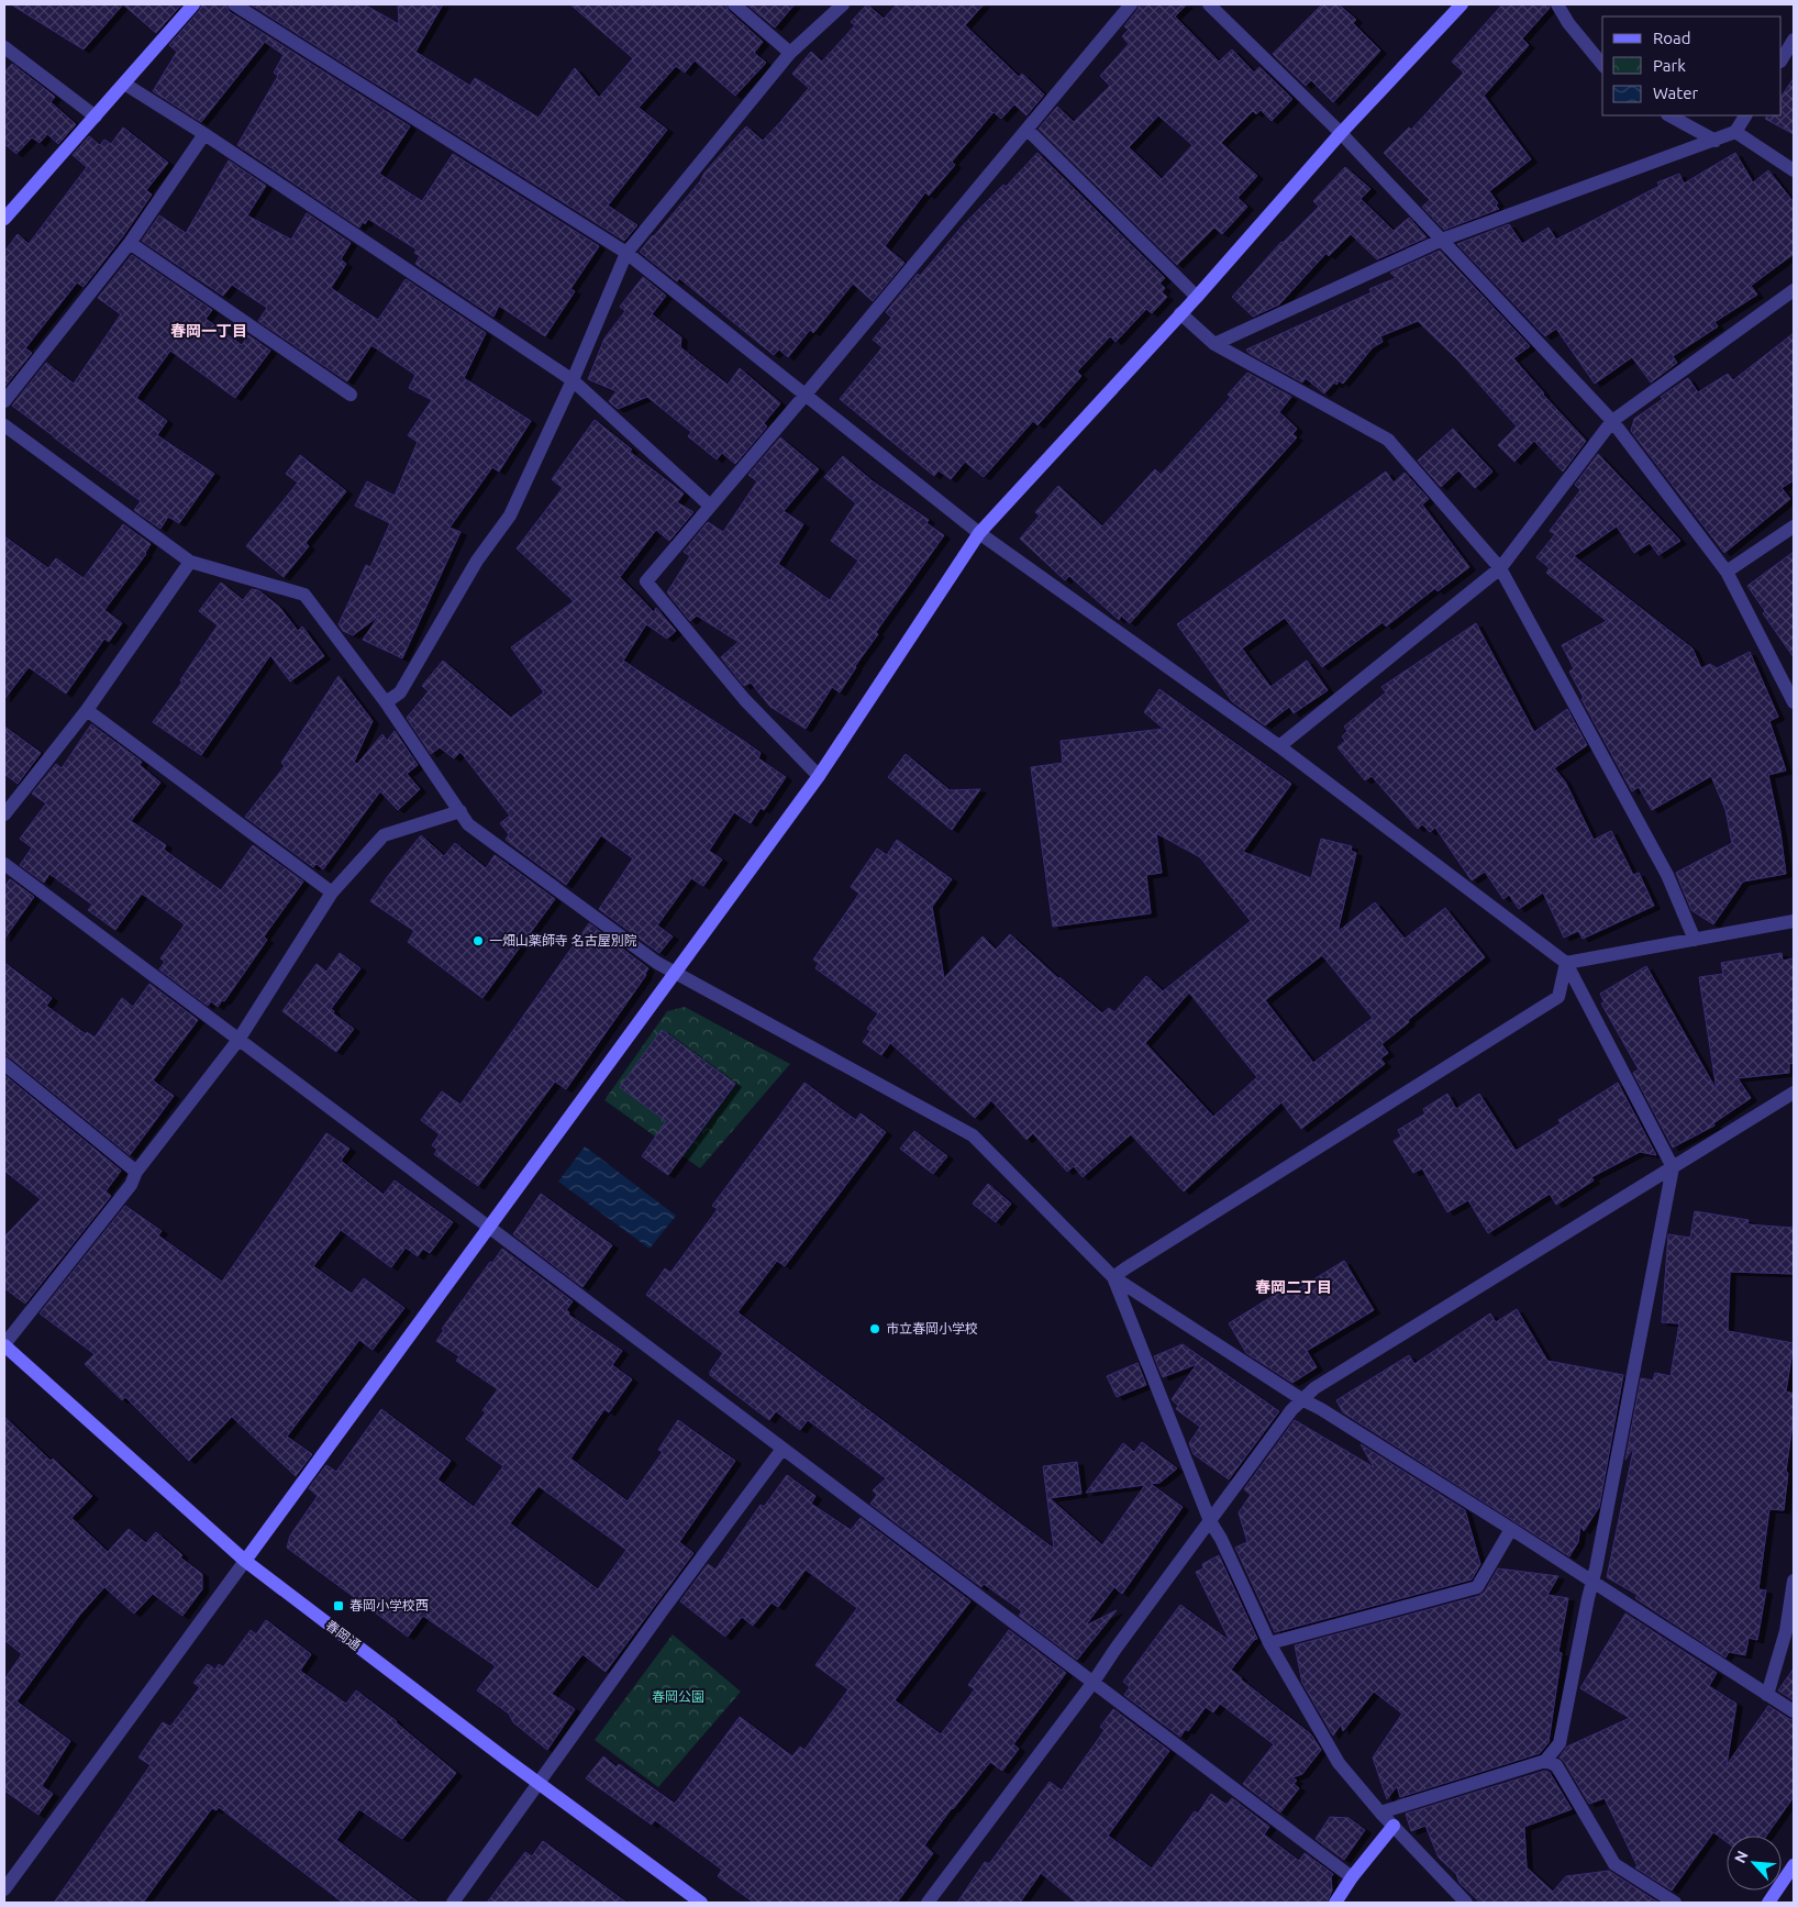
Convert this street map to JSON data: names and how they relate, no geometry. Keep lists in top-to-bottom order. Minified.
{"streets":{"street":["春岡通"]},"districts":["春岡一丁目","春岡二丁目"],"parks":["春岡公園"],"places":{"other":["一畑山薬師寺 名古屋別院","市立春岡小学校"],"transit":["春岡小学校西"]},"legend":["Road","Park","Water"],"north":"top left"}
